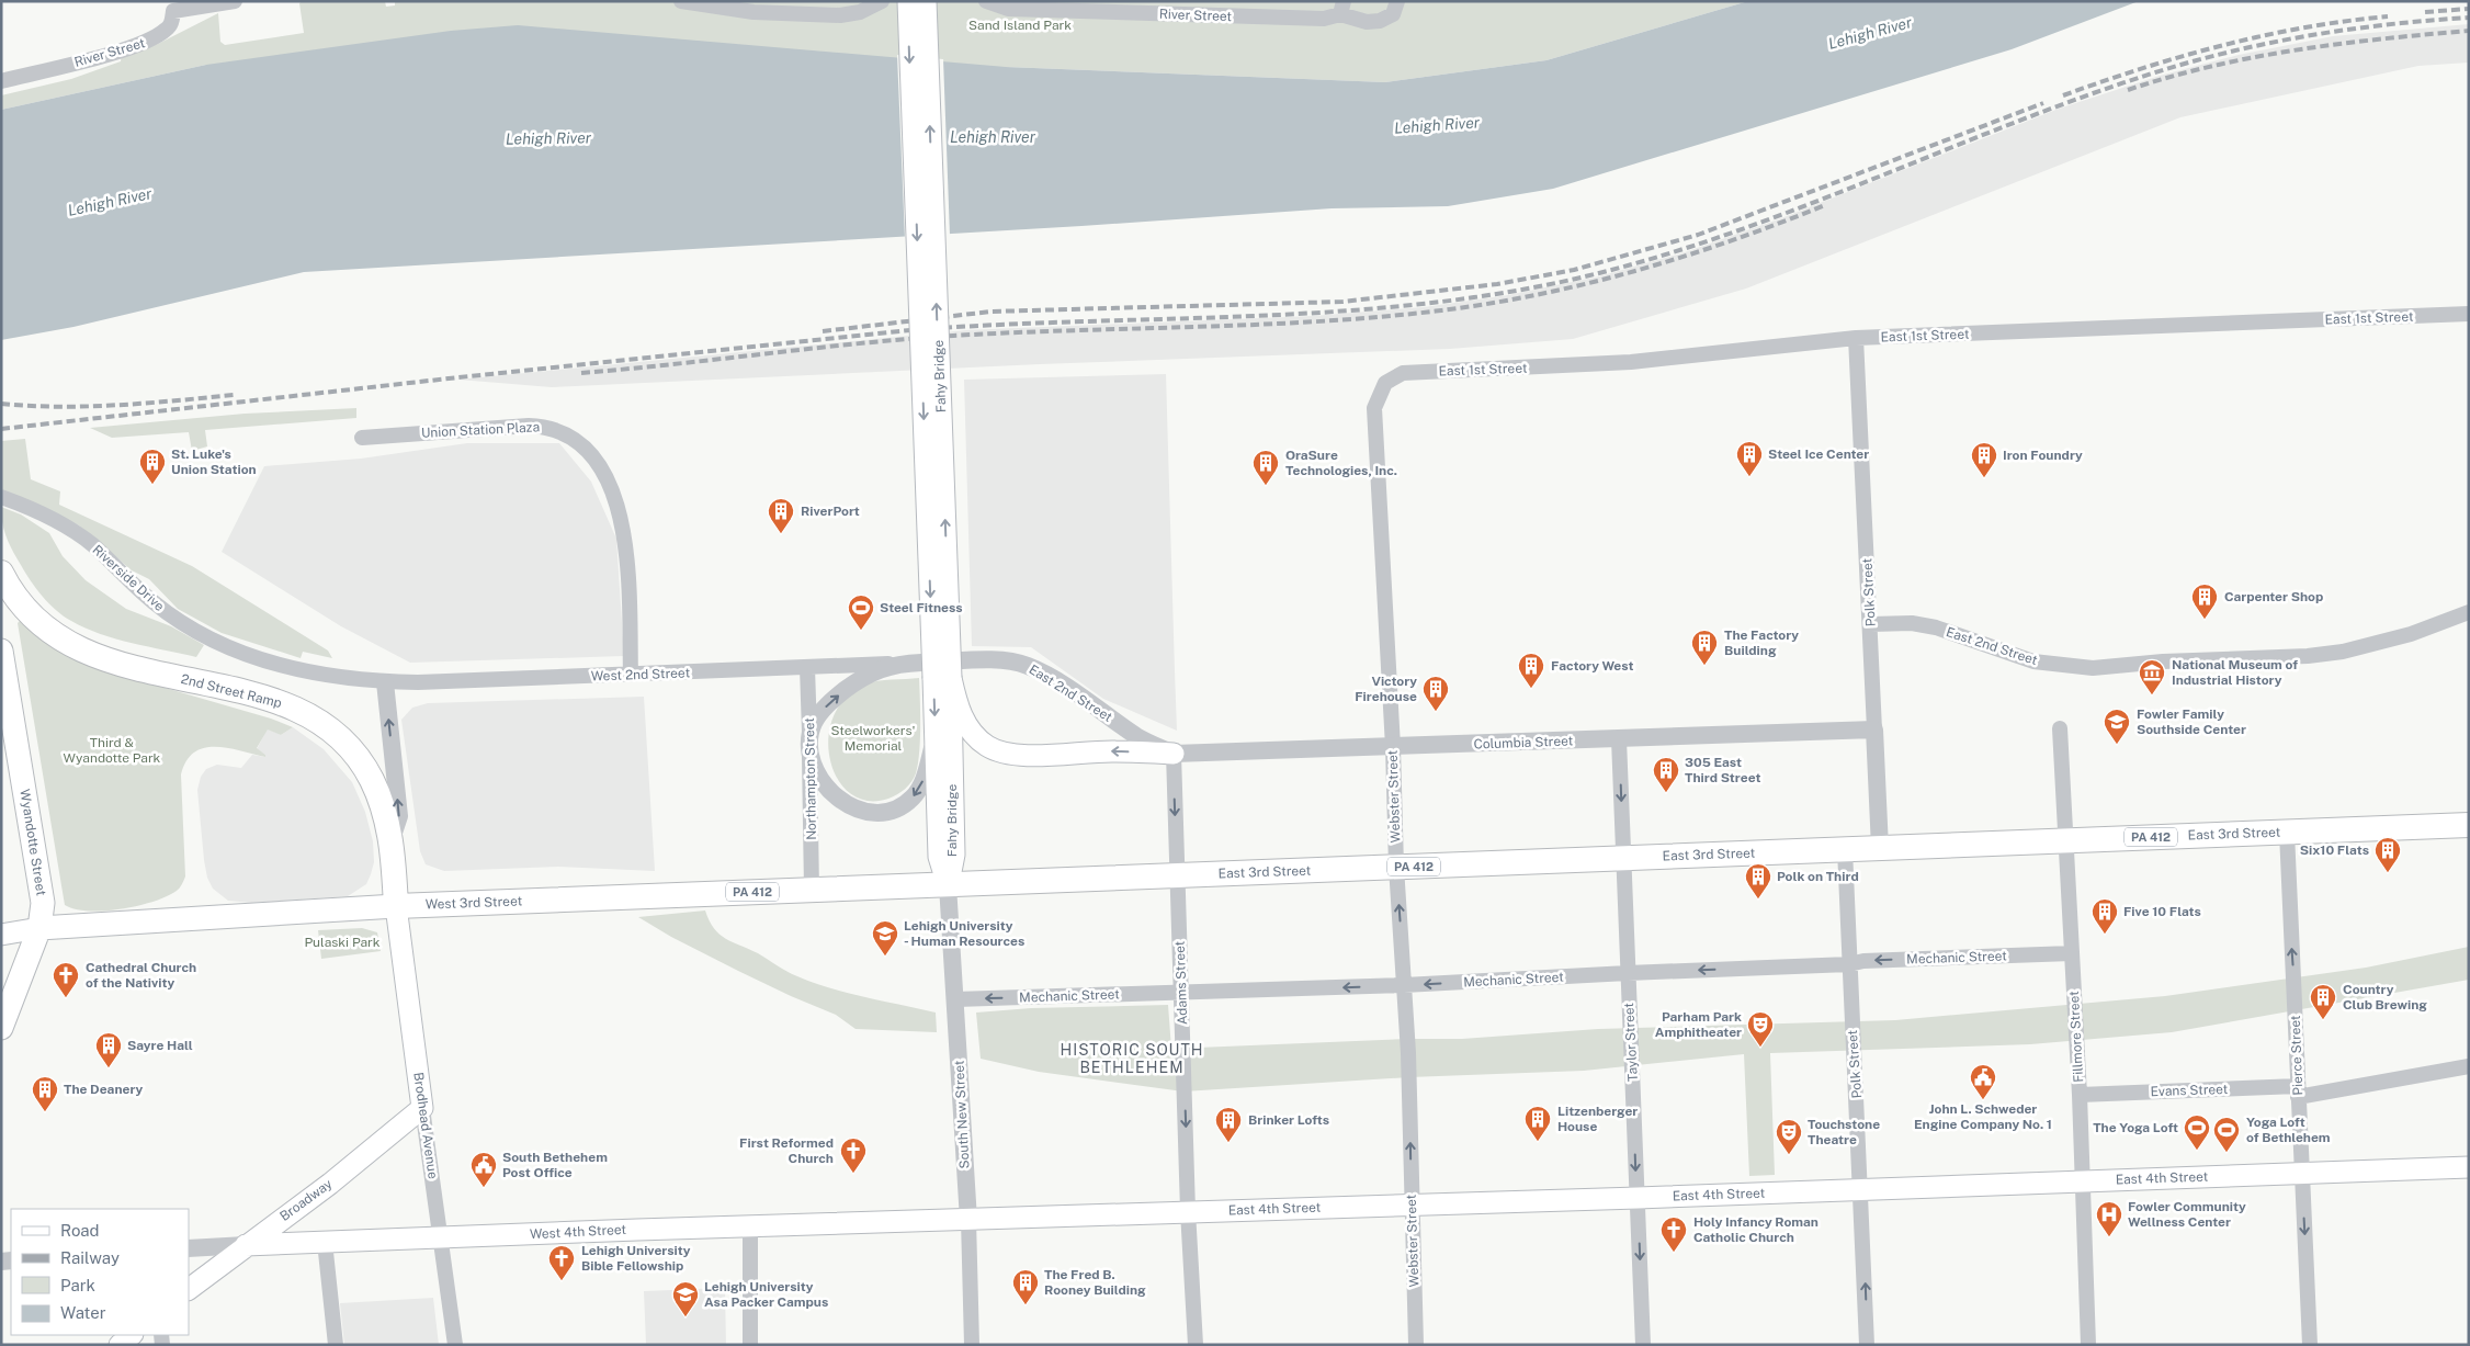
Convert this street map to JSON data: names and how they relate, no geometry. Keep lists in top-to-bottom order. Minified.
{"streets":{"highway":["2nd Street Ramp","East 3rd Street","PA 412","West 3rd Street"],"main road":["Fahy Bridge","Wyandotte Street","Brodhead Avenue","East 4th Street","Broadway","West 4th Street"],"street":["River Street","East 1st Street","Union Station Plaza","Riverside Drive","Polk Street","East 2nd Street","West 2nd Street","Columbia Street","Northampton Street","Webster Street","Mechanic Street","Adams Street","Fillmore Street","Taylor Street","Pierce Street","Evans Street","South New Street"]},"crossings":[["East 1st Street","Polk Street"],["East 1st Street","Webster Street"],["Fahy Bridge","East 3rd Street"],["Fahy Bridge","West 3rd Street"],["Fahy Bridge","South New Street"],["Union Station Plaza","West 2nd Street"],["Riverside Drive","West 2nd Street"],["Polk Street","East 2nd Street"],["Polk Street","Columbia Street"],["Polk Street","East 3rd Street"],["Polk Street","Mechanic Street"],["Polk Street","East 4th Street"],["East 2nd Street","West 2nd Street"],["East 2nd Street","Columbia Street"],["East 2nd Street","Adams Street"],["West 2nd Street","Northampton Street"],["2nd Street Ramp","West 3rd Street"],["2nd Street Ramp","Brodhead Avenue"],["Columbia Street","Webster Street"],["Columbia Street","Adams Street"],["Columbia Street","Taylor Street"],["Northampton Street","West 3rd Street"],["Webster Street","East 3rd Street"],["Webster Street","Mechanic Street"],["Webster Street","East 4th Street"],["East 3rd Street","West 3rd Street"],["East 3rd Street","Adams Street"],["East 3rd Street","Fillmore Street"],["East 3rd Street","Taylor Street"],["East 3rd Street","Pierce Street"],["East 3rd Street","South New Street"],["Wyandotte Street","West 3rd Street"],["West 3rd Street","South New Street"],["West 3rd Street","Brodhead Avenue"],["Mechanic Street","Adams Street"],["Mechanic Street","Fillmore Street"],["Mechanic Street","Taylor Street"],["Mechanic Street","South New Street"],["Adams Street","East 4th Street"],["Fillmore Street","Evans Street"],["Fillmore Street","East 4th Street"],["Taylor Street","East 4th Street"],["Pierce Street","Evans Street"],["Pierce Street","East 4th Street"],["South New Street","East 4th Street"],["South New Street","West 4th Street"],["Brodhead Avenue","Broadway"],["Brodhead Avenue","West 4th Street"],["East 4th Street","West 4th Street"],["Broadway","West 4th Street"]],"one_way":["Webster Street","Mechanic Street","Adams Street","Taylor Street"],"districts":["HISTORIC SOUTH BETHLEHEM"],"water":["Lehigh River"],"parks":["Sand Island Park","Steelworkers' Memorial","Third & Wyandotte Park","Pulaski Park"],"places":{"building":["Steel Ice Center","Iron Foundry","St. Luke's Union Station","OraSure Technologies, Inc.","RiverPort","Carpenter Shop","The Factory Building","Factory West","Victory Firehouse","305 East Third Street","Six10 Flats","Polk on Third","Five 10 Flats","Country Club Brewing","Sayre Hall","The Deanery","Litzenberger House","Brinker Lofts","The Fred B. Rooney Building"],"sports":["Steel Fitness","The Yoga Loft","Yoga Loft of Bethlehem"],"museum":["National Museum of Industrial History"],"school or university":["Fowler Family Southside Center","Lehigh University - Human Resources","Lehigh University Asa Packer Campus"],"church":["Cathedral Church of the Nativity","First Reformed Church","Holy Infancy Roman Catholic Church","Lehigh University Bible Fellowship"],"theatre":["Parham Park Amphitheater","Touchstone Theatre"],"public building":["John L. Schweder Engine Company No. 1","South Bethehem Post Office"],"hospital":["Fowler Community Wellness Center"]},"legend":["Road","Railway","Park","Water"]}
